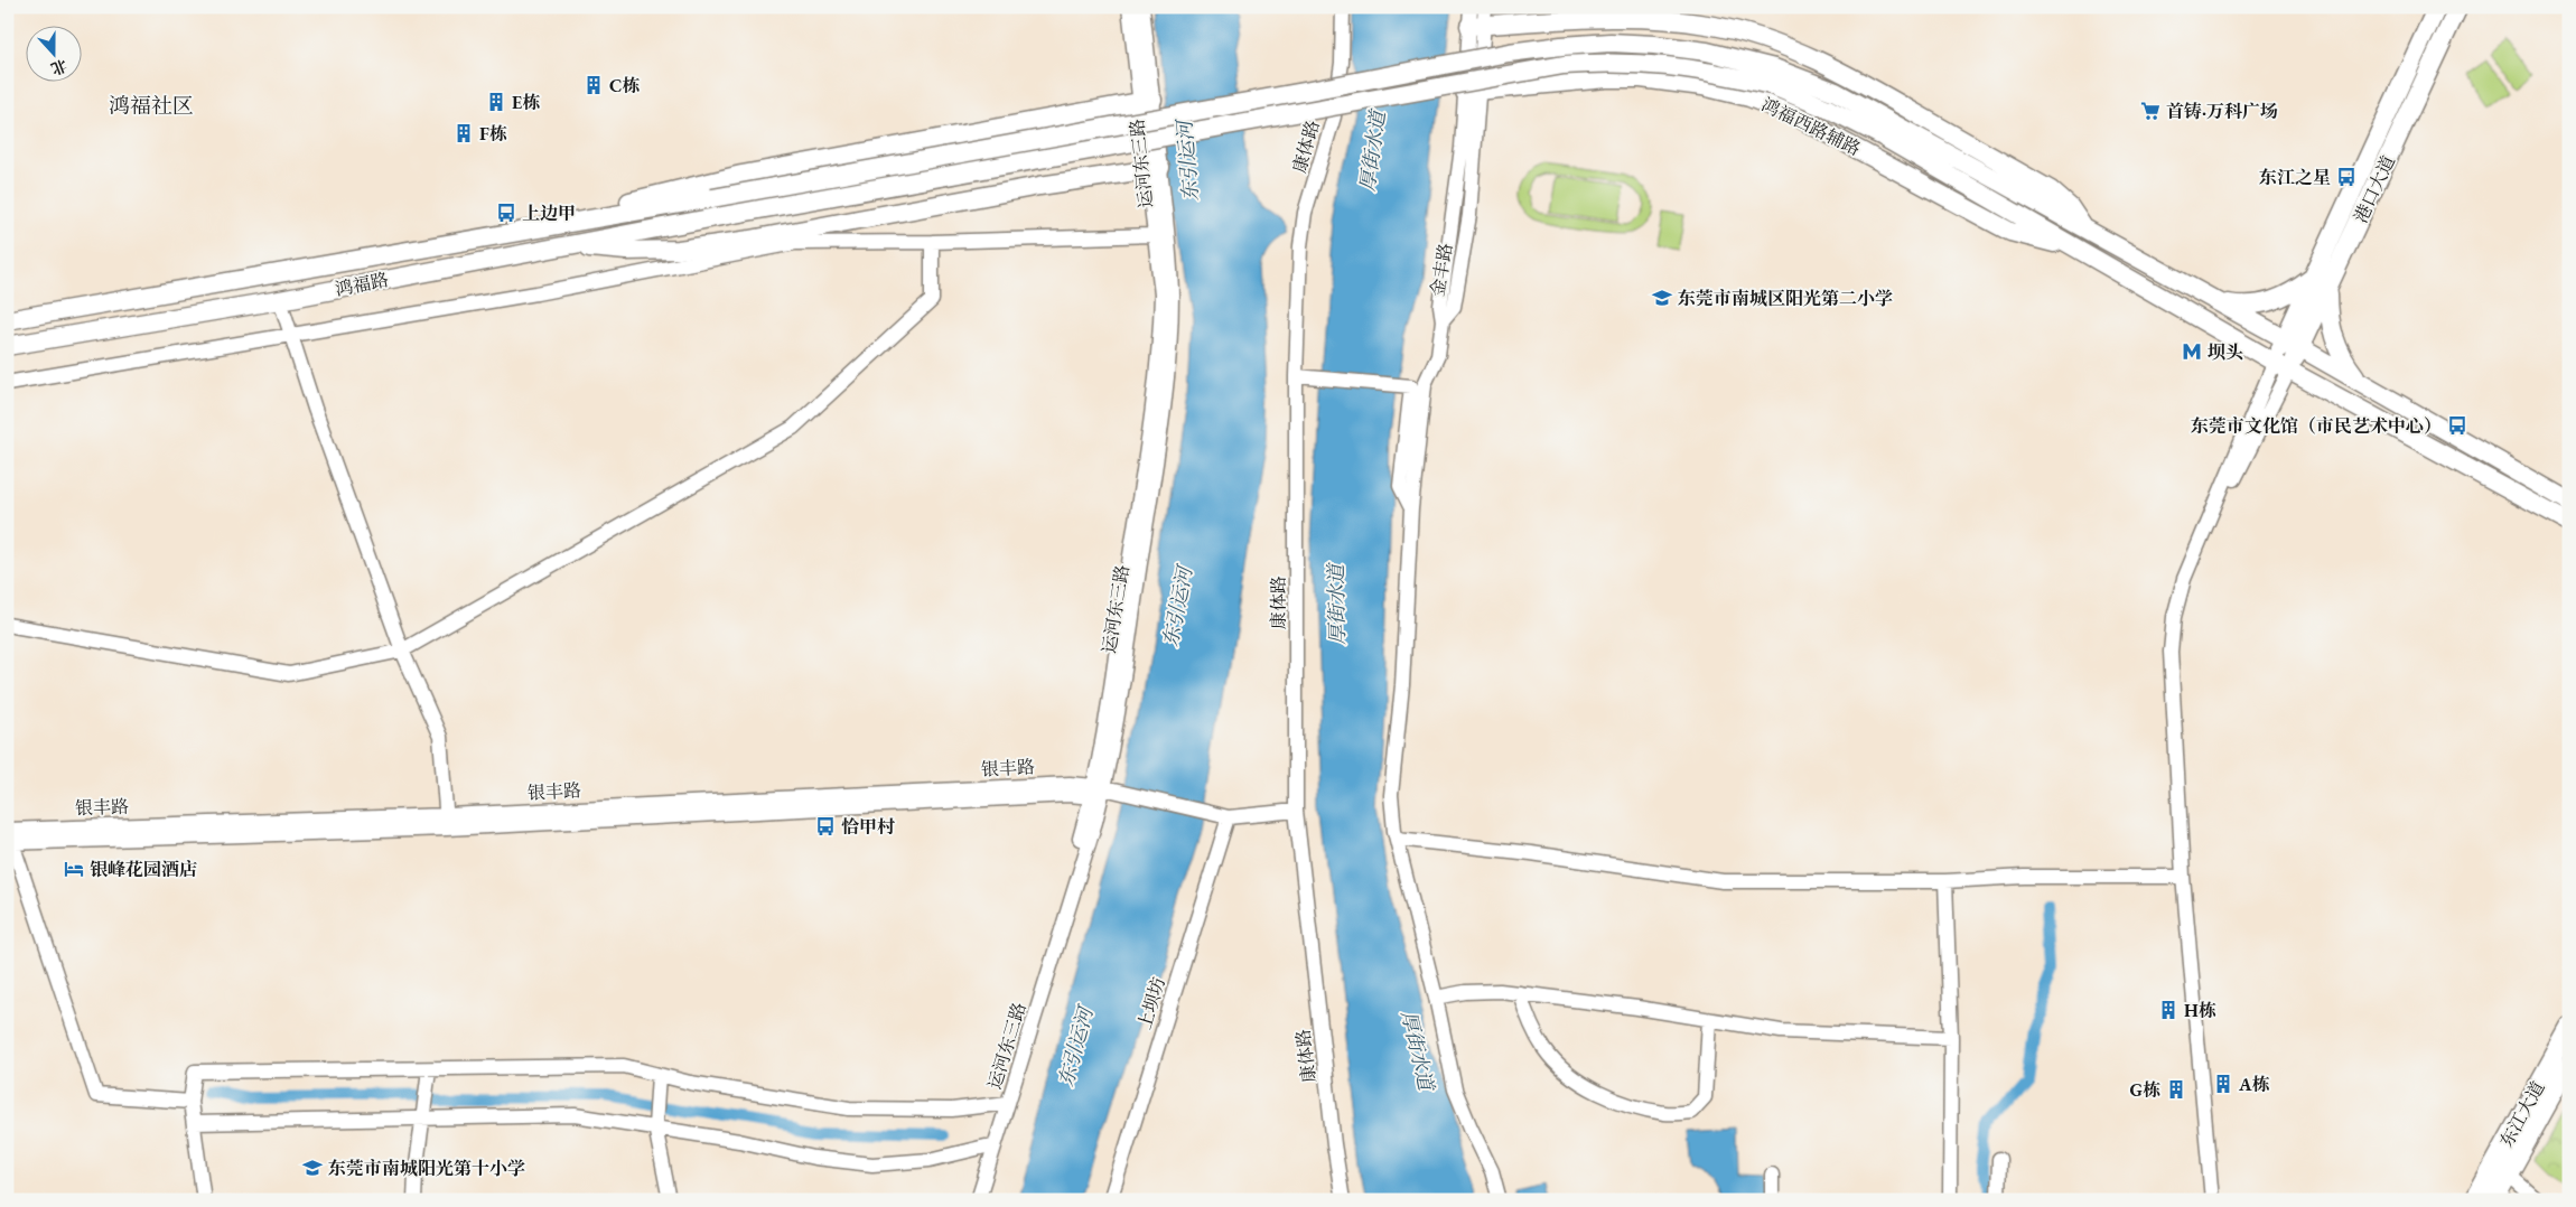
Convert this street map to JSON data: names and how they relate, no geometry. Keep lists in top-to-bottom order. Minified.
{"streets":{"main road":["鸿福西路辅路","港口大道","鸿福路","东江大道"],"street":["康体路","运河东三路","金丰路","银丰路","上坝坊"]},"crossings":[["鸿福西路辅路","金丰路"],["康体路","银丰路"],["运河东三路","银丰路"],["银丰路","上坝坊"]],"districts":["鸿福社区"],"water":["厚街水道","东引运河"],"places":{"building":["C栋","E栋","F栋","H栋","A栋","G栋"],"supermarket":["首铸·万科广场"],"bus stop":["东江之星","上边甲","东莞市文化馆（市民艺术中心）","恰甲村"],"school or university":["东莞市南城区阳光第二小学","东莞市南城阳光第十小学"],"metro station":["坝头"],"hotel":["银峰花园酒店"]},"north":"bottom"}
